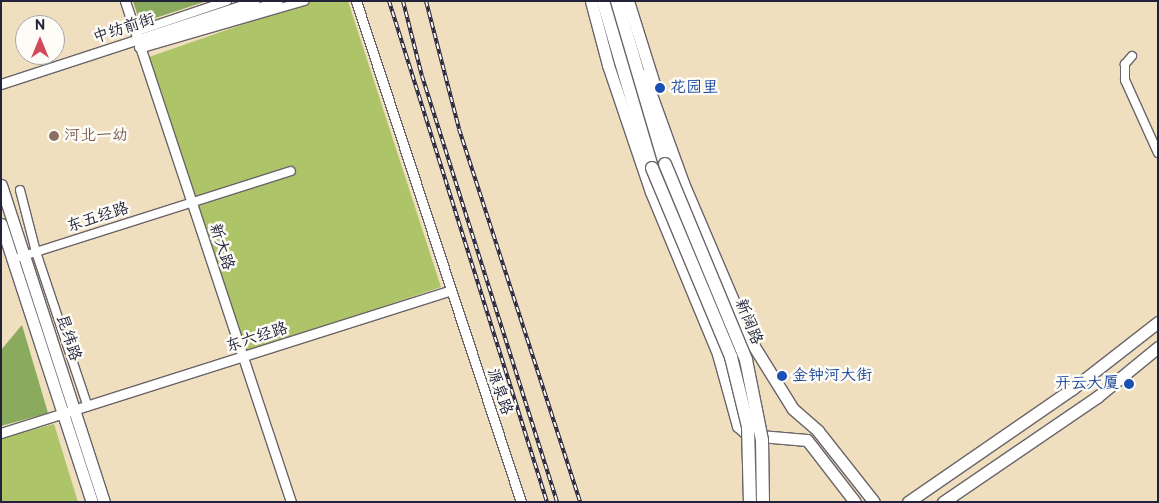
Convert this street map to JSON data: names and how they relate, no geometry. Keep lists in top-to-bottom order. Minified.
{"streets":{"highway":["新阔路"],"main road":["昆纬路"],"street":["中纺前街","东五经路","新大路","东六经路","源泉路"]},"crossings":[["中纺前街","新大路"],["东五经路","新大路"],["东五经路","昆纬路"],["新大路","东六经路"],["昆纬路","东六经路"],["东六经路","源泉路"]],"places":["花园里","河北一幼","金钟河大街","开云大厦"],"north":"top"}
